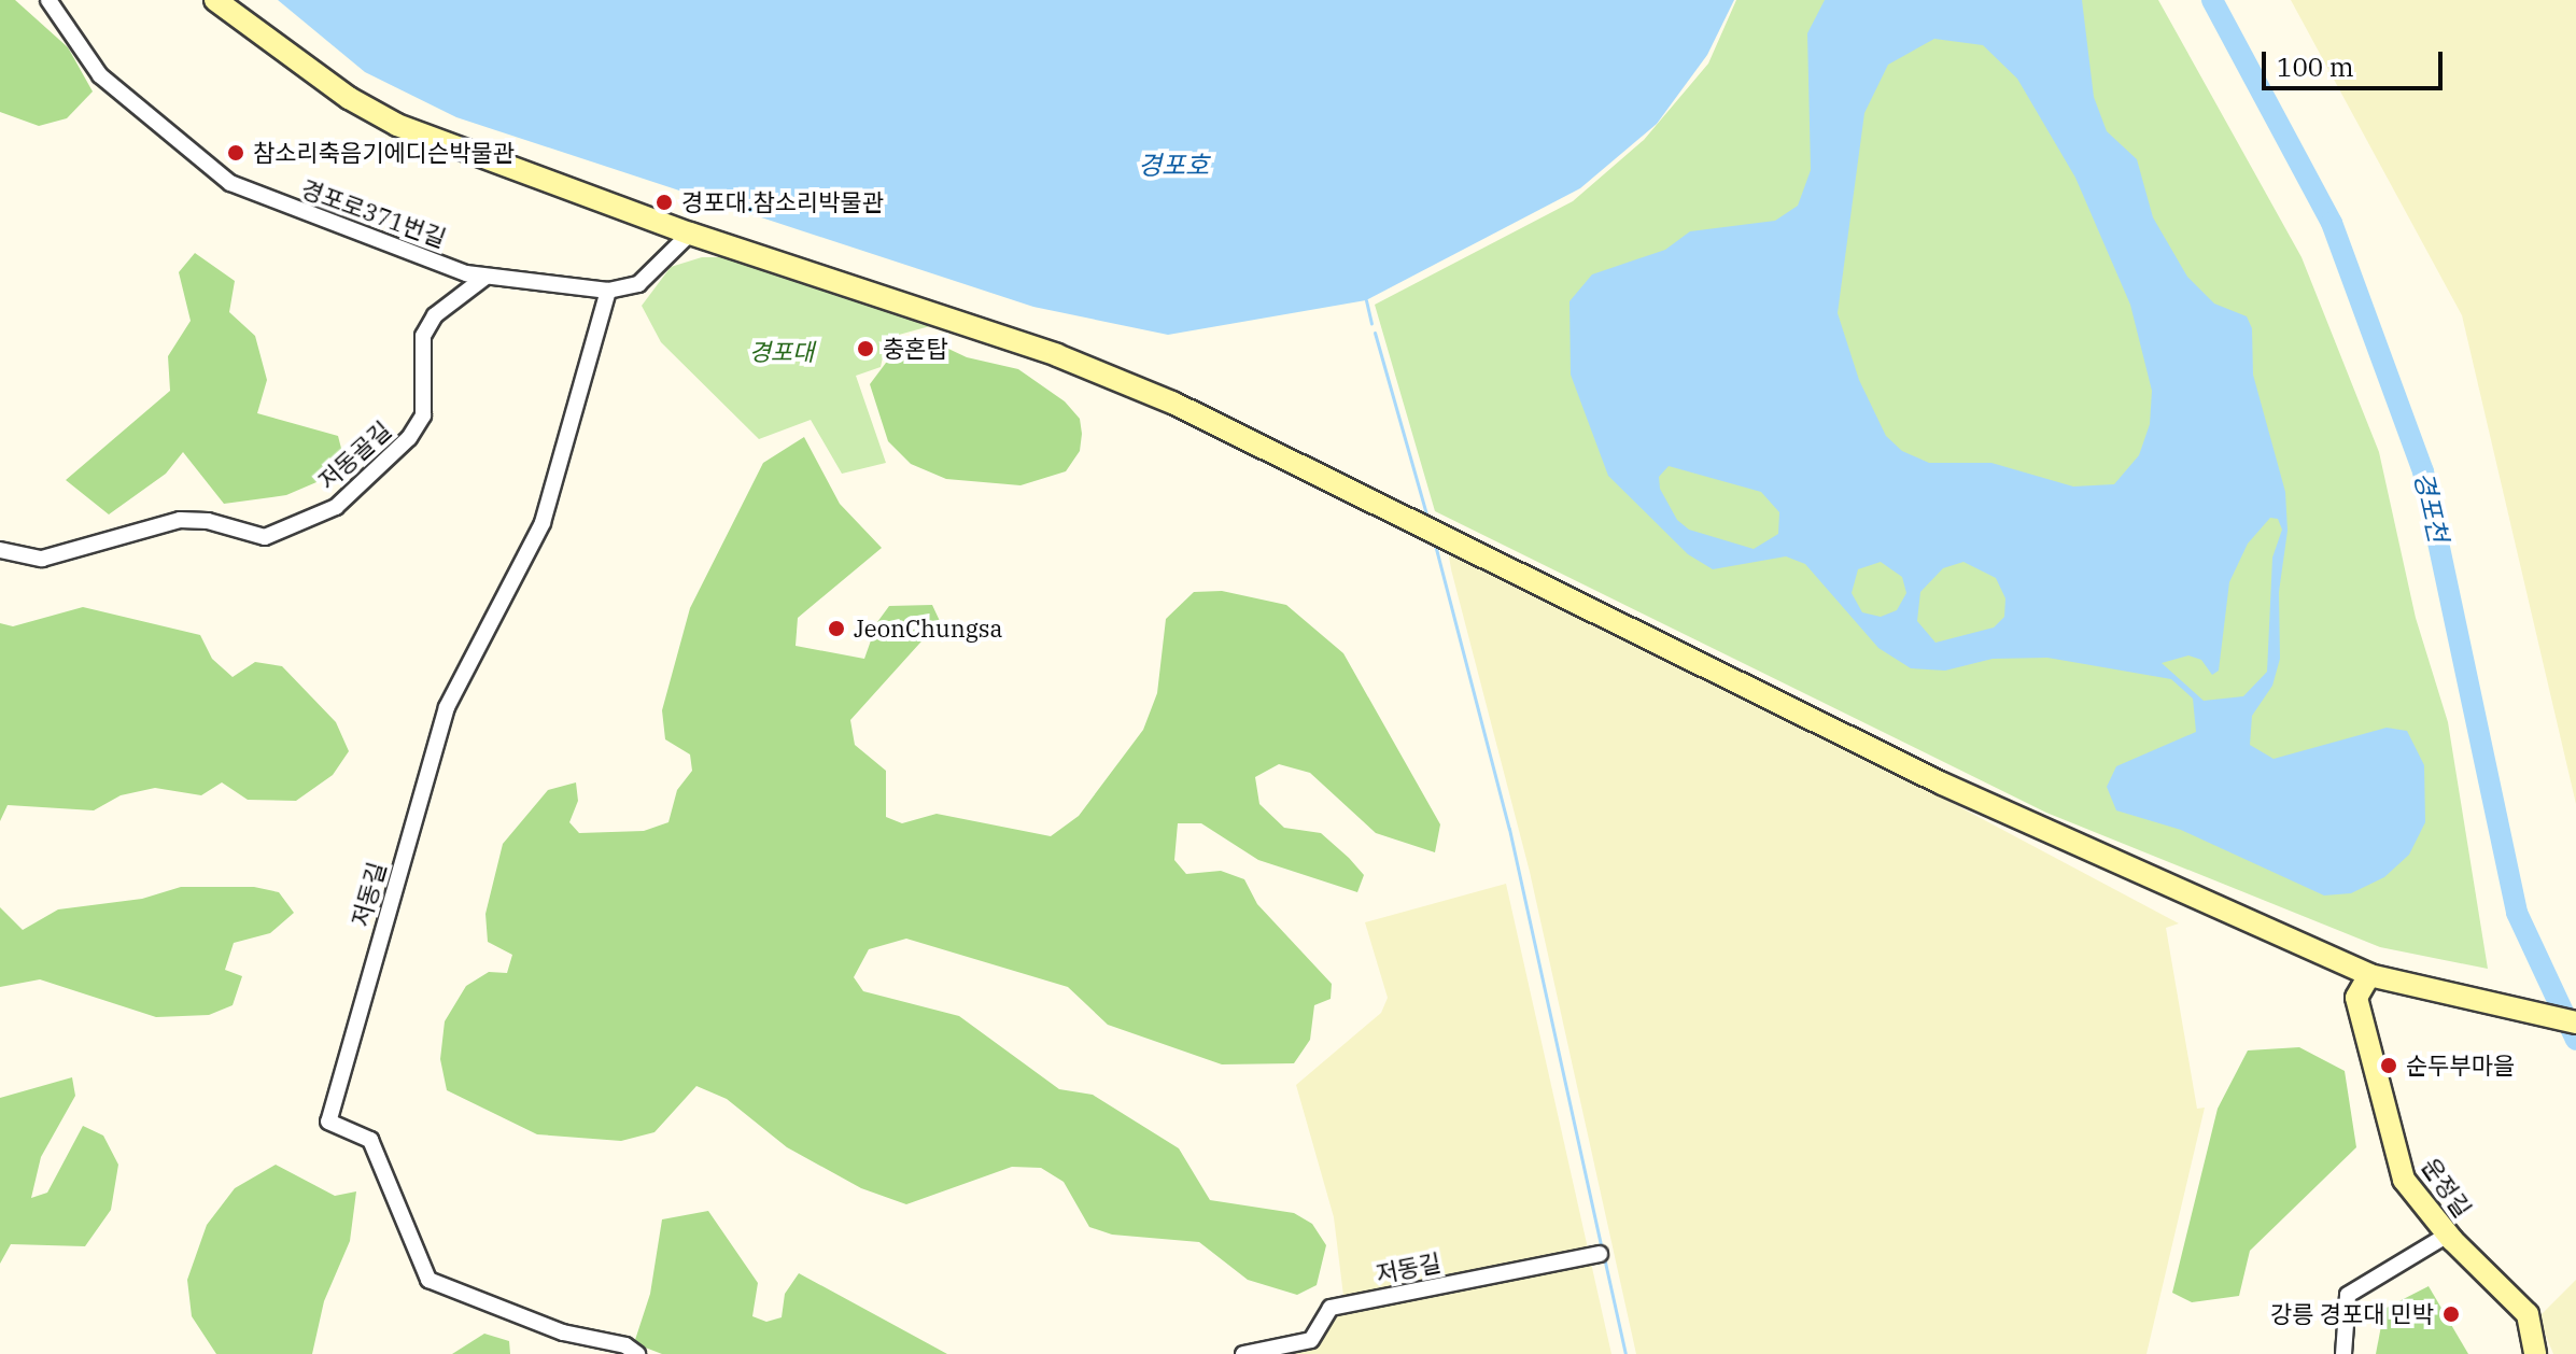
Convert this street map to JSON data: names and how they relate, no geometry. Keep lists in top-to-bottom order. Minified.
{"streets":{"street":["경포로371번길","저동골길","저동길","운정길"]},"crossings":[["경포로371번길","저동골길"],["경포로371번길","저동길"]],"water":["경포호","경포천"],"parks":["경포대"],"places":["참소리축음기에디슨박물관","경포대.참소리박물관","충혼탑","JeonChungsa","순두부마을","강릉 경포대 민박"],"scale_bar":"100 m"}
